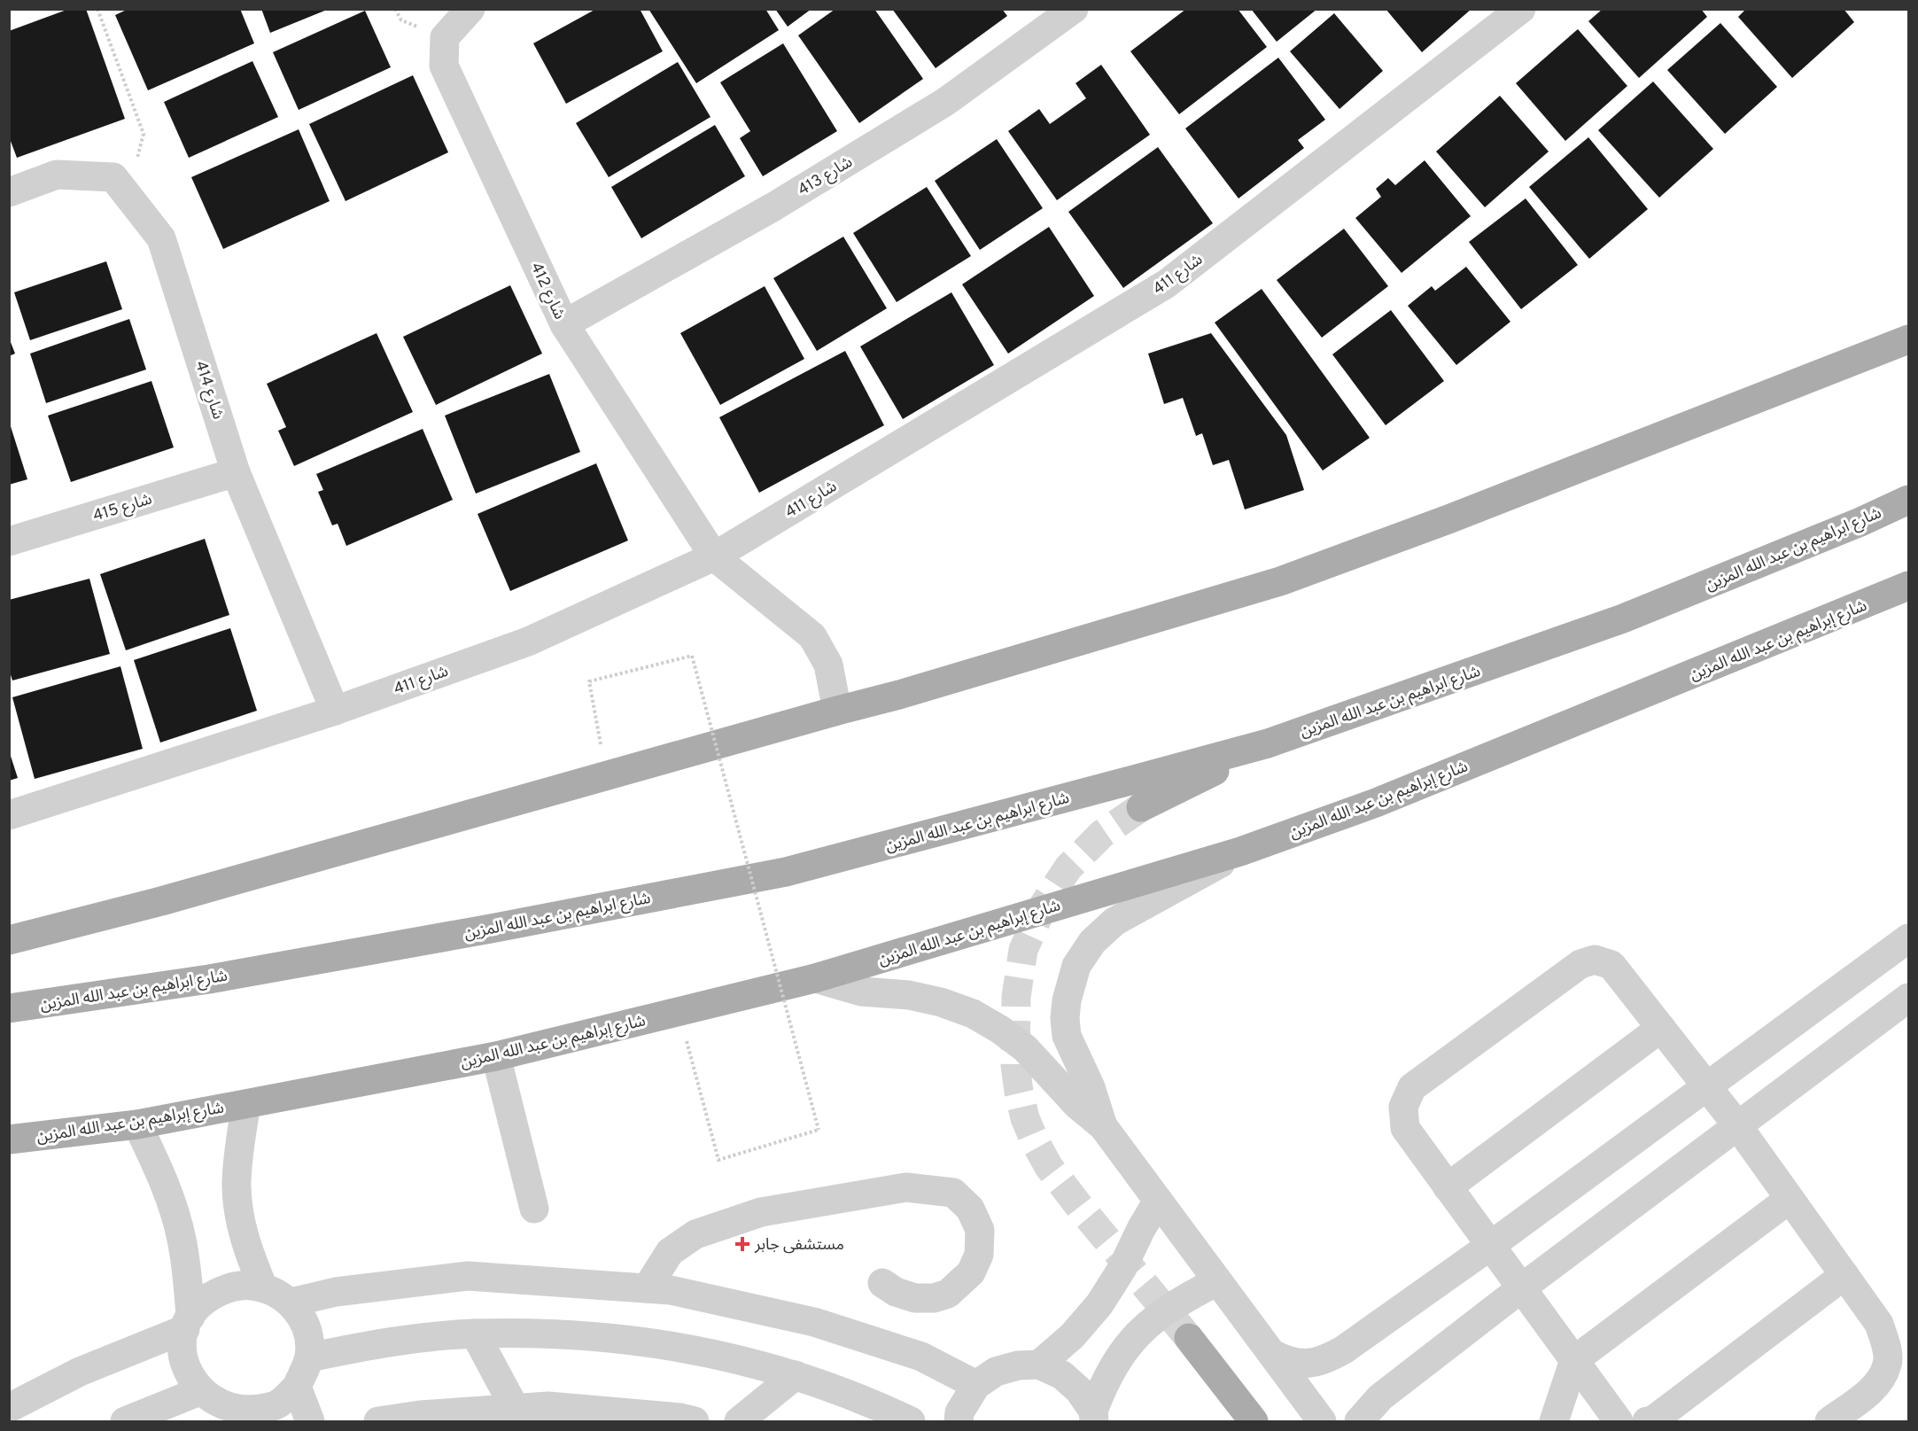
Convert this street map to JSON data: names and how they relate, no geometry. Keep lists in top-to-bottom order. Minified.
{"streets":{"main road":["شارع ابراهيم بن عبد الله المزين","شارع إبراهيم بن عبد الله المزين"],"street":["شارع 413","شارع 411","شارع 412","شارع 414","شارع 415"]},"crossings":[["شارع 413","شارع 412"],["شارع 411","شارع 412"],["شارع 411","شارع 414"],["شارع 414","شارع 415"]],"places":{"health":["مستشفى جابر"]}}
